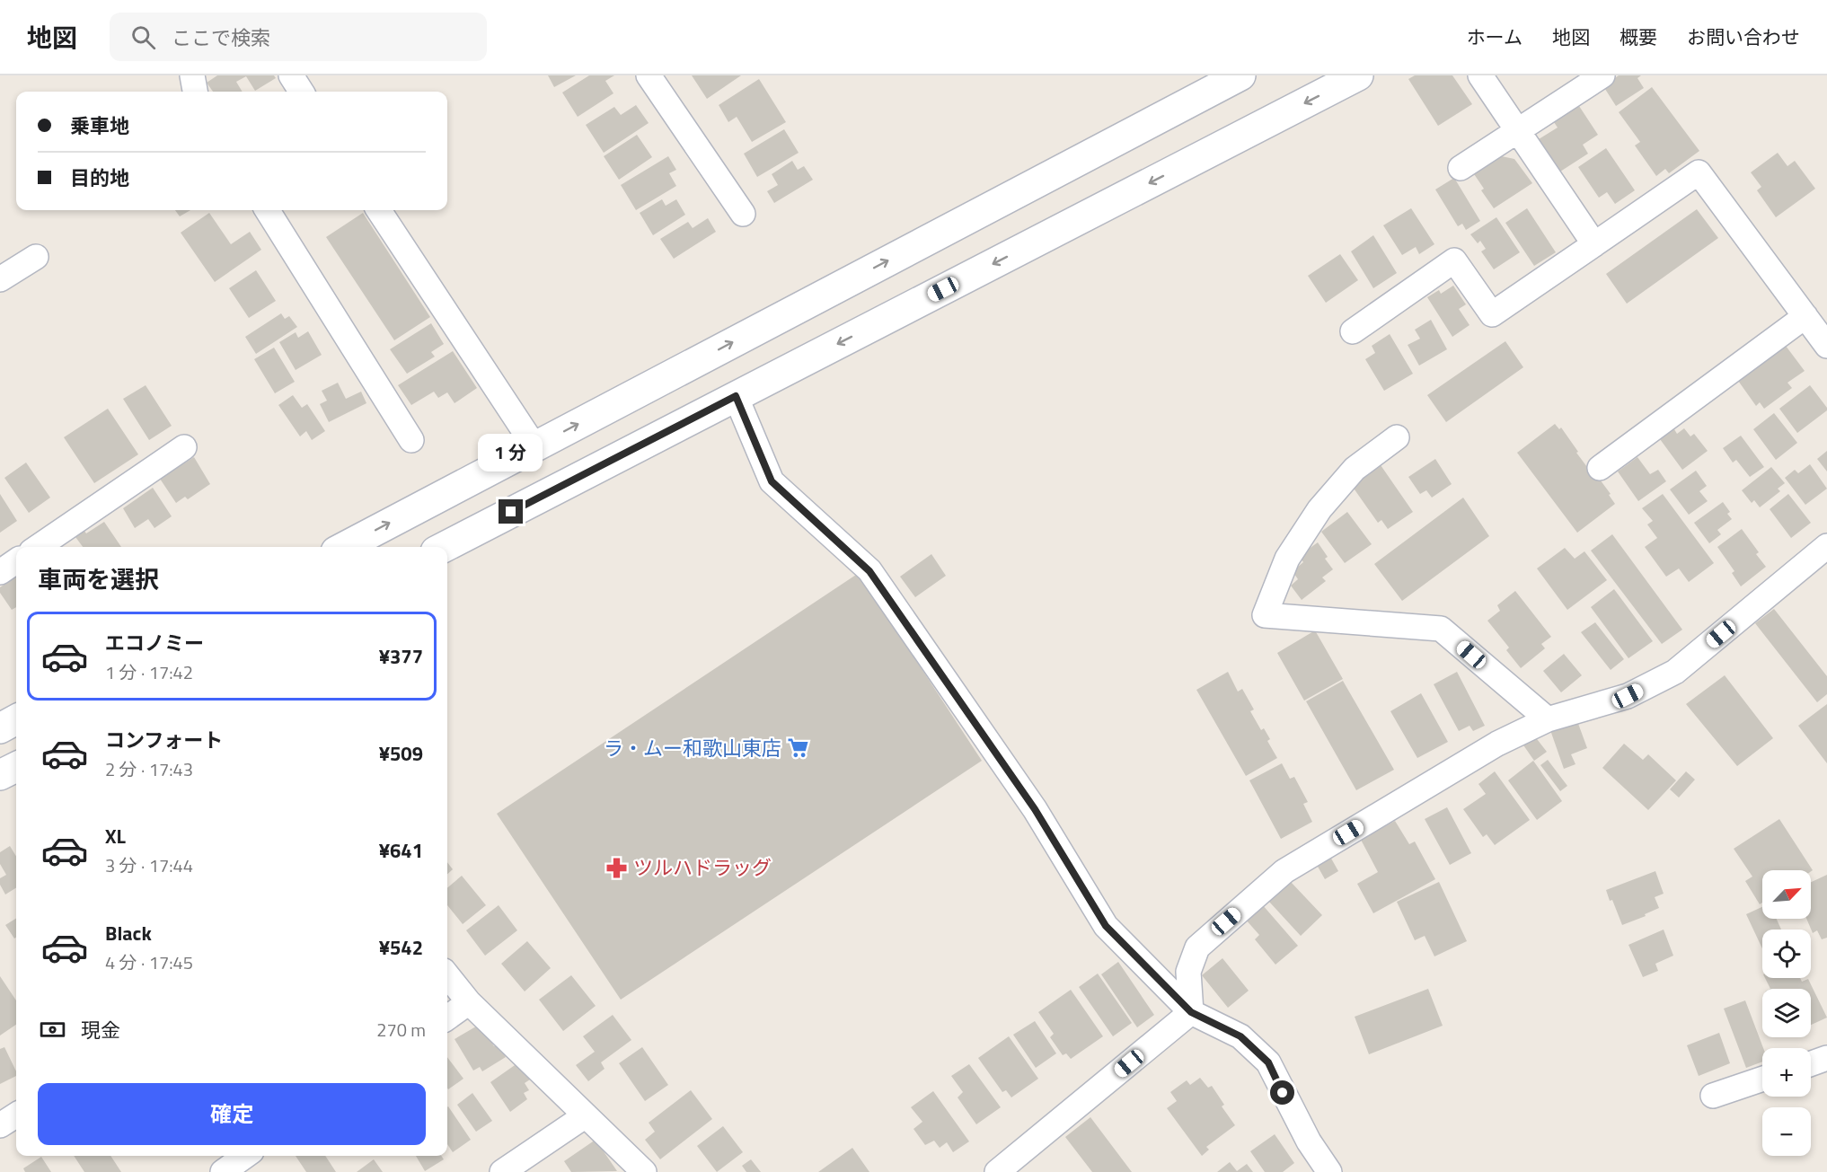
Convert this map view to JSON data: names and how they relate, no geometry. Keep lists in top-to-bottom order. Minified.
{"places":{"supermarket":["ラ・ムー和歌山東店"],"pharmacy":["ツルハドラッグ"]},"north":"top right","page":{"header":"地図","search":"ここで検索","nav":["ホーム","地図","概要","お問い合わせ"],"banner":["乗車地","目的地"],"bubble":"1 分","heading":"車両を選択","list":[{"name":"エコノミー","note":"1 分 · 17:42","value":"¥377"},{"name":"コンフォート","note":"2 分 · 17:43","value":"¥509"},{"name":"XL","note":"3 分 · 17:44","value":"¥641"},{"name":"Black","note":"4 分 · 17:45","value":"¥542"}],"map_buttons":["+","−"],"pay":["現金","270 m"],"buttons":"確定"}}
